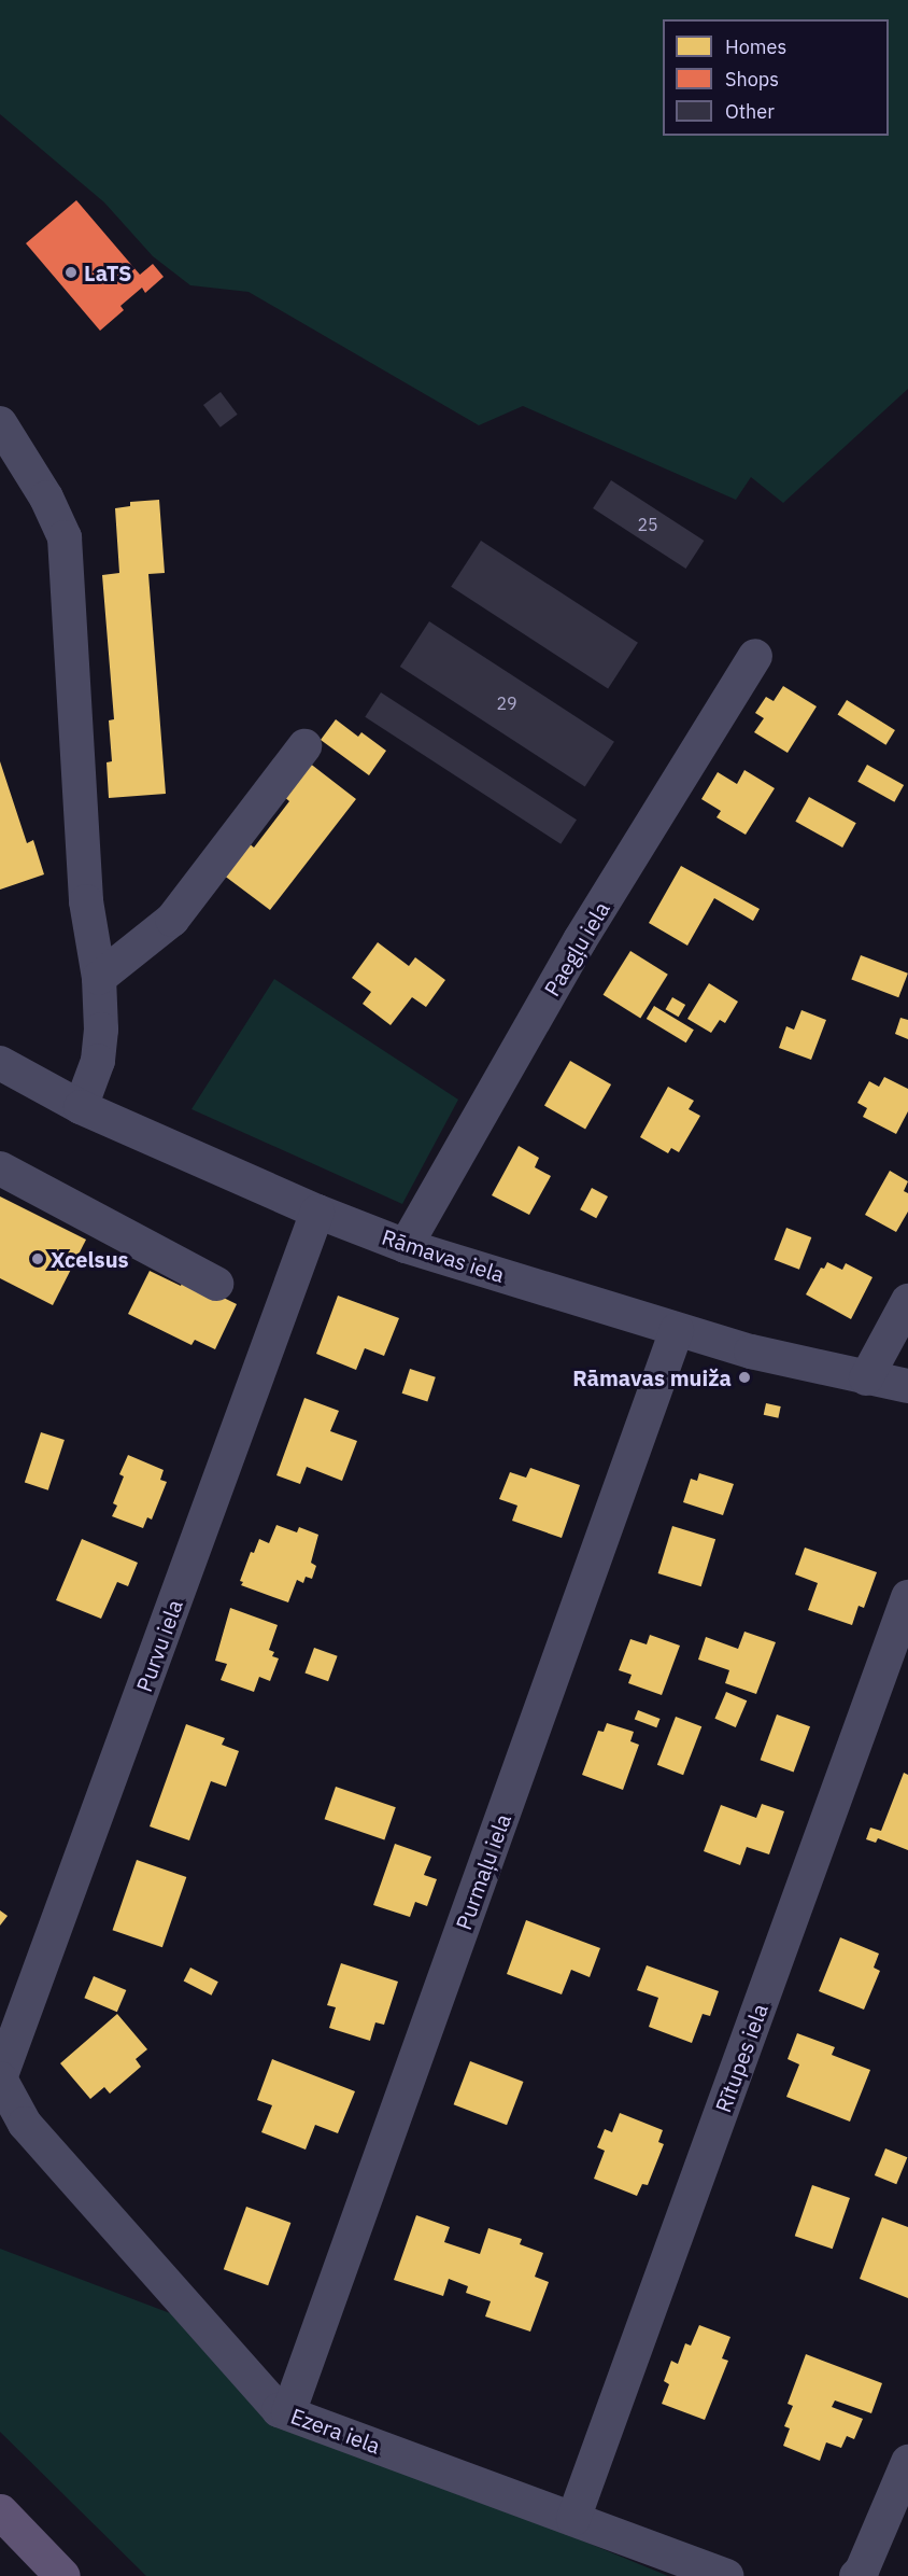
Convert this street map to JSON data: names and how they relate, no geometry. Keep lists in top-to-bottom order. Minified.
{"streets":{"street":["Paegļu iela","Rāmavas iela","Purvu iela","Purmaļu iela","Rītupes iela","Ezera iela"]},"crossings":[["Paegļu iela","Rāmavas iela"],["Rāmavas iela","Purvu iela"],["Rāmavas iela","Purmaļu iela"],["Purvu iela","Ezera iela"],["Purmaļu iela","Ezera iela"],["Rītupes iela","Ezera iela"]],"places":["LaTS","Xcelsus","Rāmavas muiža"],"house_numbers":["25","29"],"legend":["Homes","Shops","Other"]}
